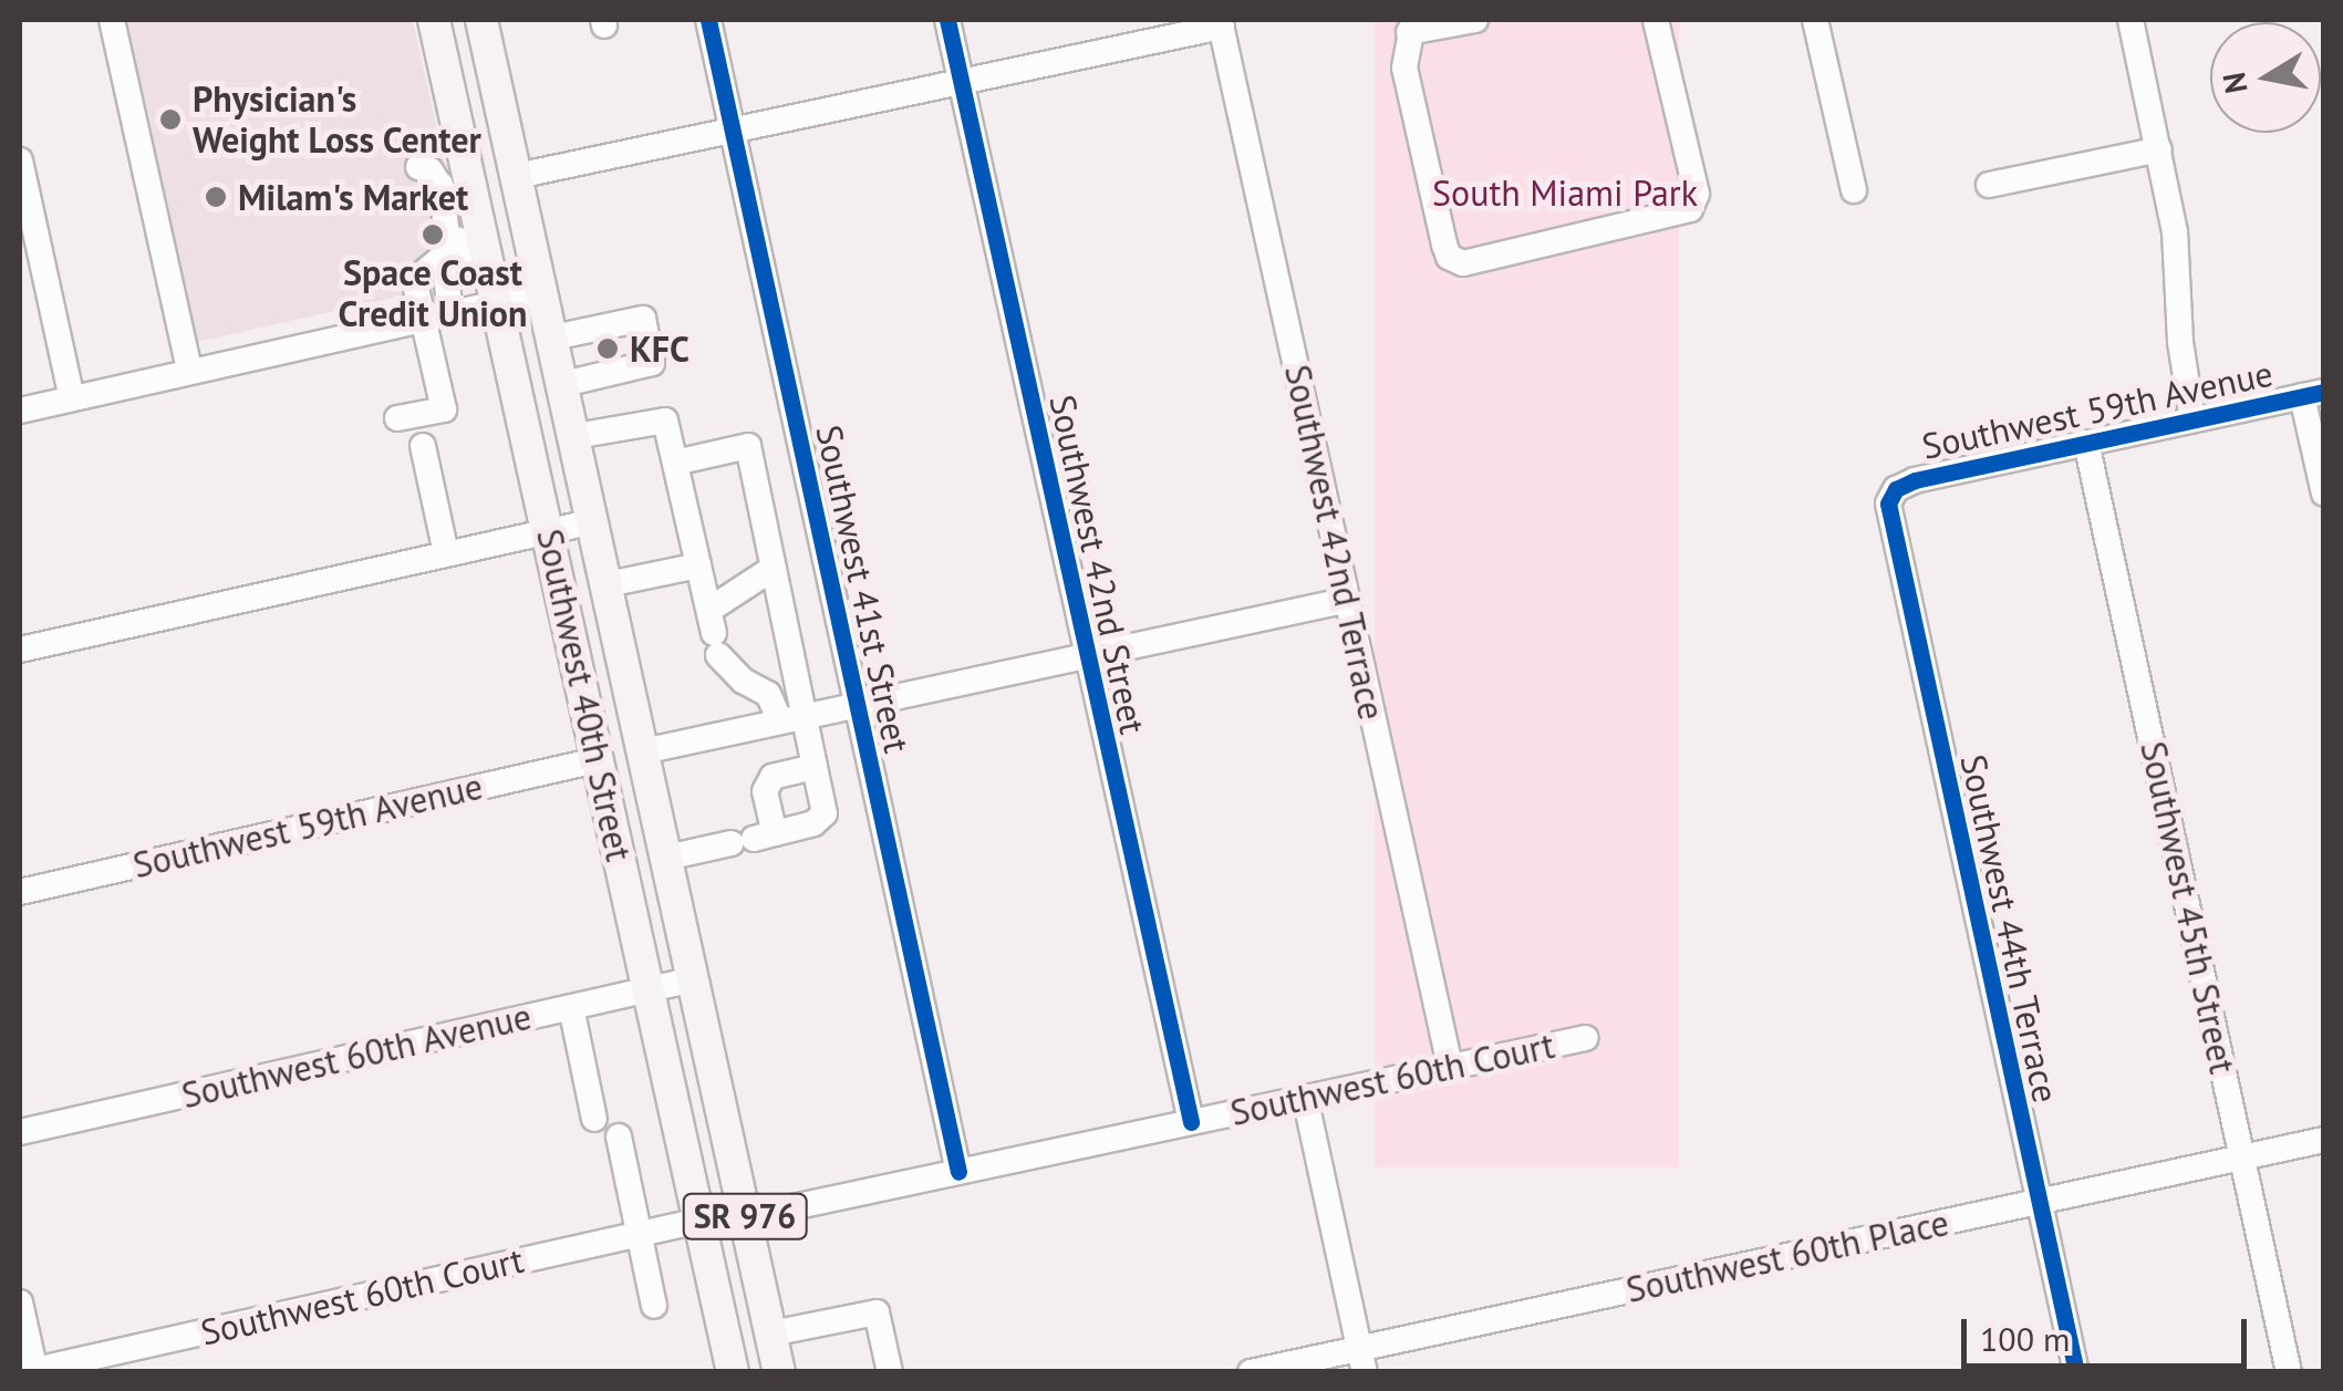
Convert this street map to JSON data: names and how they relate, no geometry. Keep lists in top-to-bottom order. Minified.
{"streets":{"main road":["Southwest 40th Street","SR 976"],"street":["Southwest 59th Avenue","Southwest 42nd Terrace","Southwest 42nd Street","Southwest 41st Street","Southwest 45th Street","Southwest 44th Terrace","Southwest 60th Avenue","Southwest 60th Court","Southwest 60th Place"]},"crossings":[["Southwest 59th Avenue","Southwest 40th Street"],["Southwest 59th Avenue","Southwest 45th Street"],["Southwest 59th Avenue","Southwest 44th Terrace"],["Southwest 42nd Terrace","Southwest 60th Court"],["Southwest 42nd Street","Southwest 60th Court"],["Southwest 41st Street","Southwest 60th Court"],["Southwest 40th Street","Southwest 60th Avenue"],["Southwest 40th Street","Southwest 60th Court"],["Southwest 45th Street","Southwest 60th Place"],["Southwest 44th Terrace","Southwest 60th Place"]],"parks":["South Miami Park"],"places":["Physician's Weight Loss Center","Milam's Market","Space Coast Credit Union","KFC"],"scale_bar":"100 m","north":"left"}
